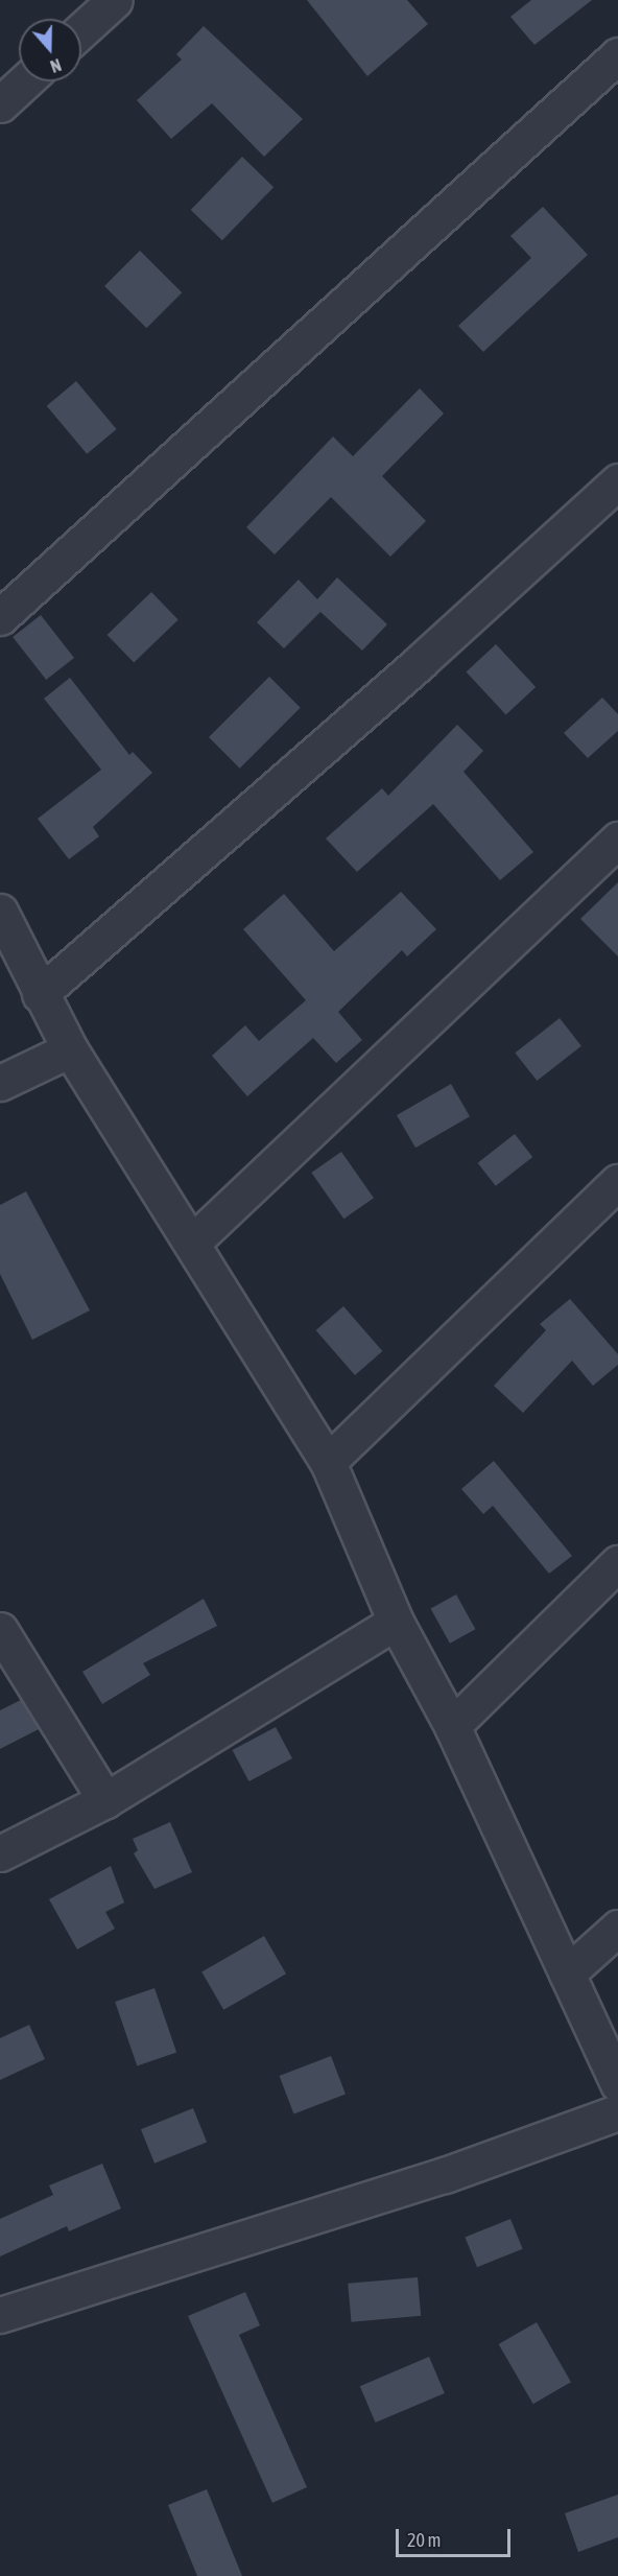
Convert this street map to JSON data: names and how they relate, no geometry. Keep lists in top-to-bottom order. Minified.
{"scale_bar":"20 m","north":"bottom"}
